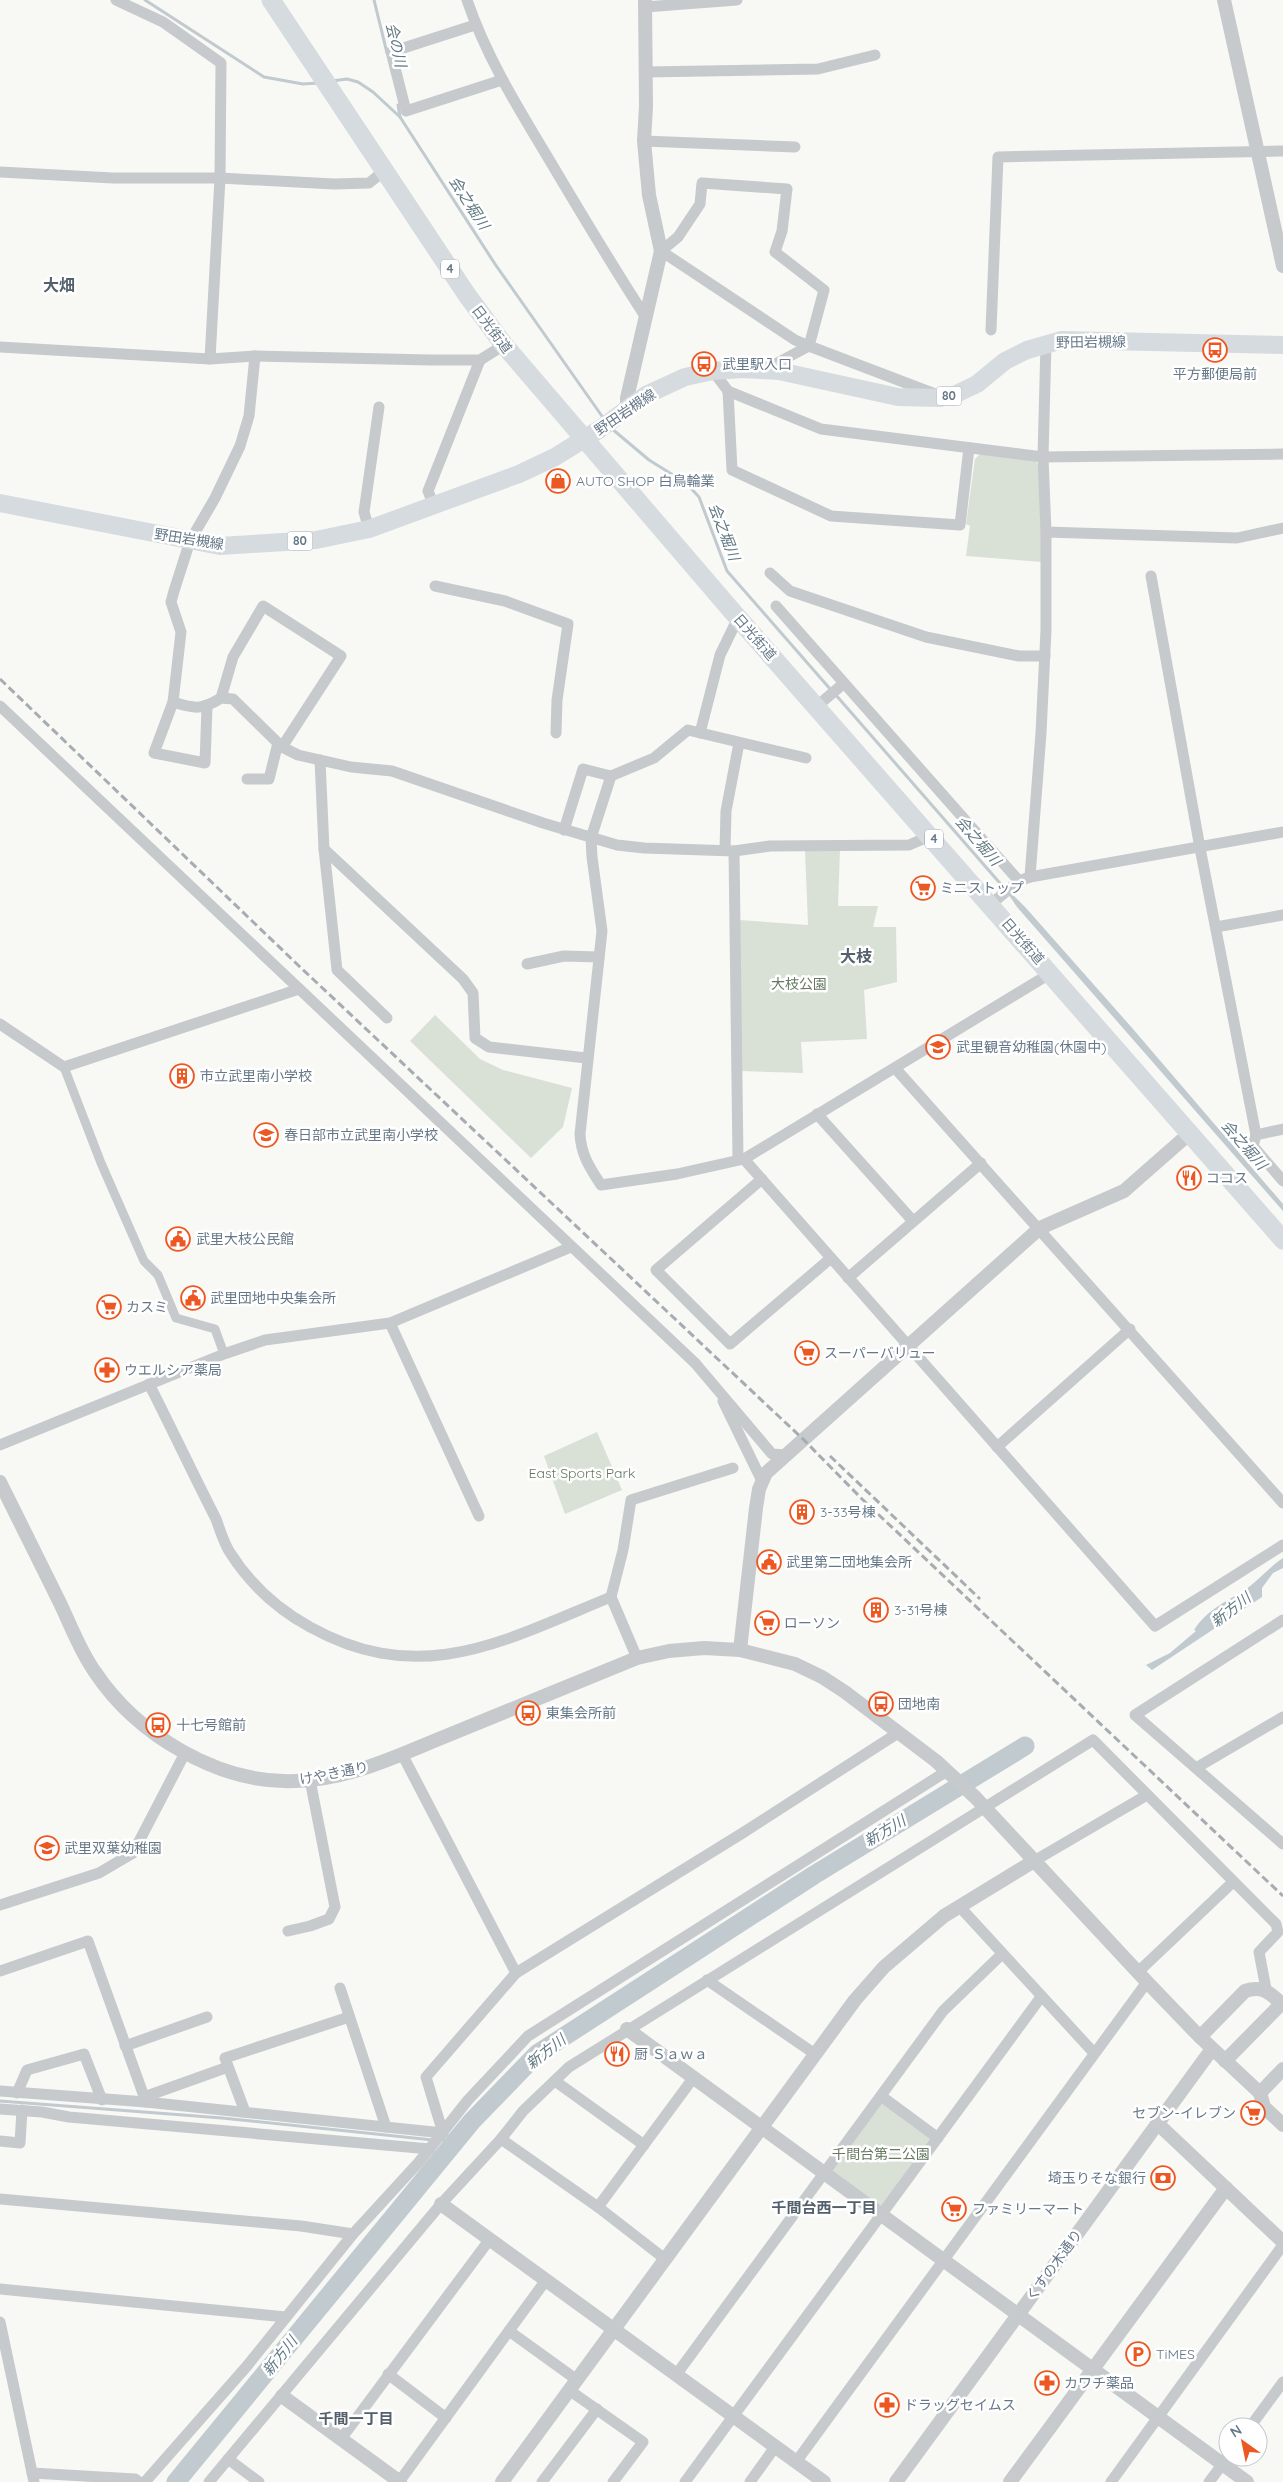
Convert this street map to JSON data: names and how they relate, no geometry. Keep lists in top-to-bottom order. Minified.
{"streets":{"highway":["4","日光街道"],"main road":["野田岩槻線","80"],"street":["けやき通り","くすの木通り"]},"crossings":[["日光街道","野田岩槻線"],["けやき通り","くすの木通り"]],"districts":["大畑","大枝","千間台西一丁目","千間一丁目"],"water":["会の川","会之堀川","新方川"],"parks":["大枝公園","East Sports Park","千間台第二公園"],"places":{"bus stop":["平方郵便局前","武里駅入口","団地南","東集会所前","十七号館前"],"shop":["AUTO SHOP 白鳥輪業"],"supermarket":["ミニストップ","カスミ","スーパーバリュー","ローソン","セブン-イレブン","ファミリーマート"],"school or university":["武里観音幼稚園(休園中)","春日部市立武里南小学校","武里双葉幼稚園"],"building":["市立武里南小学校","3-33号棟","3-31号棟"],"restaurant":["ココス","厨 Ｓａｗａ"],"public building":["武里大枝公民館","武里団地中央集会所","武里第二団地集会所"],"pharmacy":["ウエルシア薬局","カワチ薬品","ドラッグセイムス"],"bank":["埼玉りそな銀行"],"parking":["TiMES"]},"north":"top left"}
